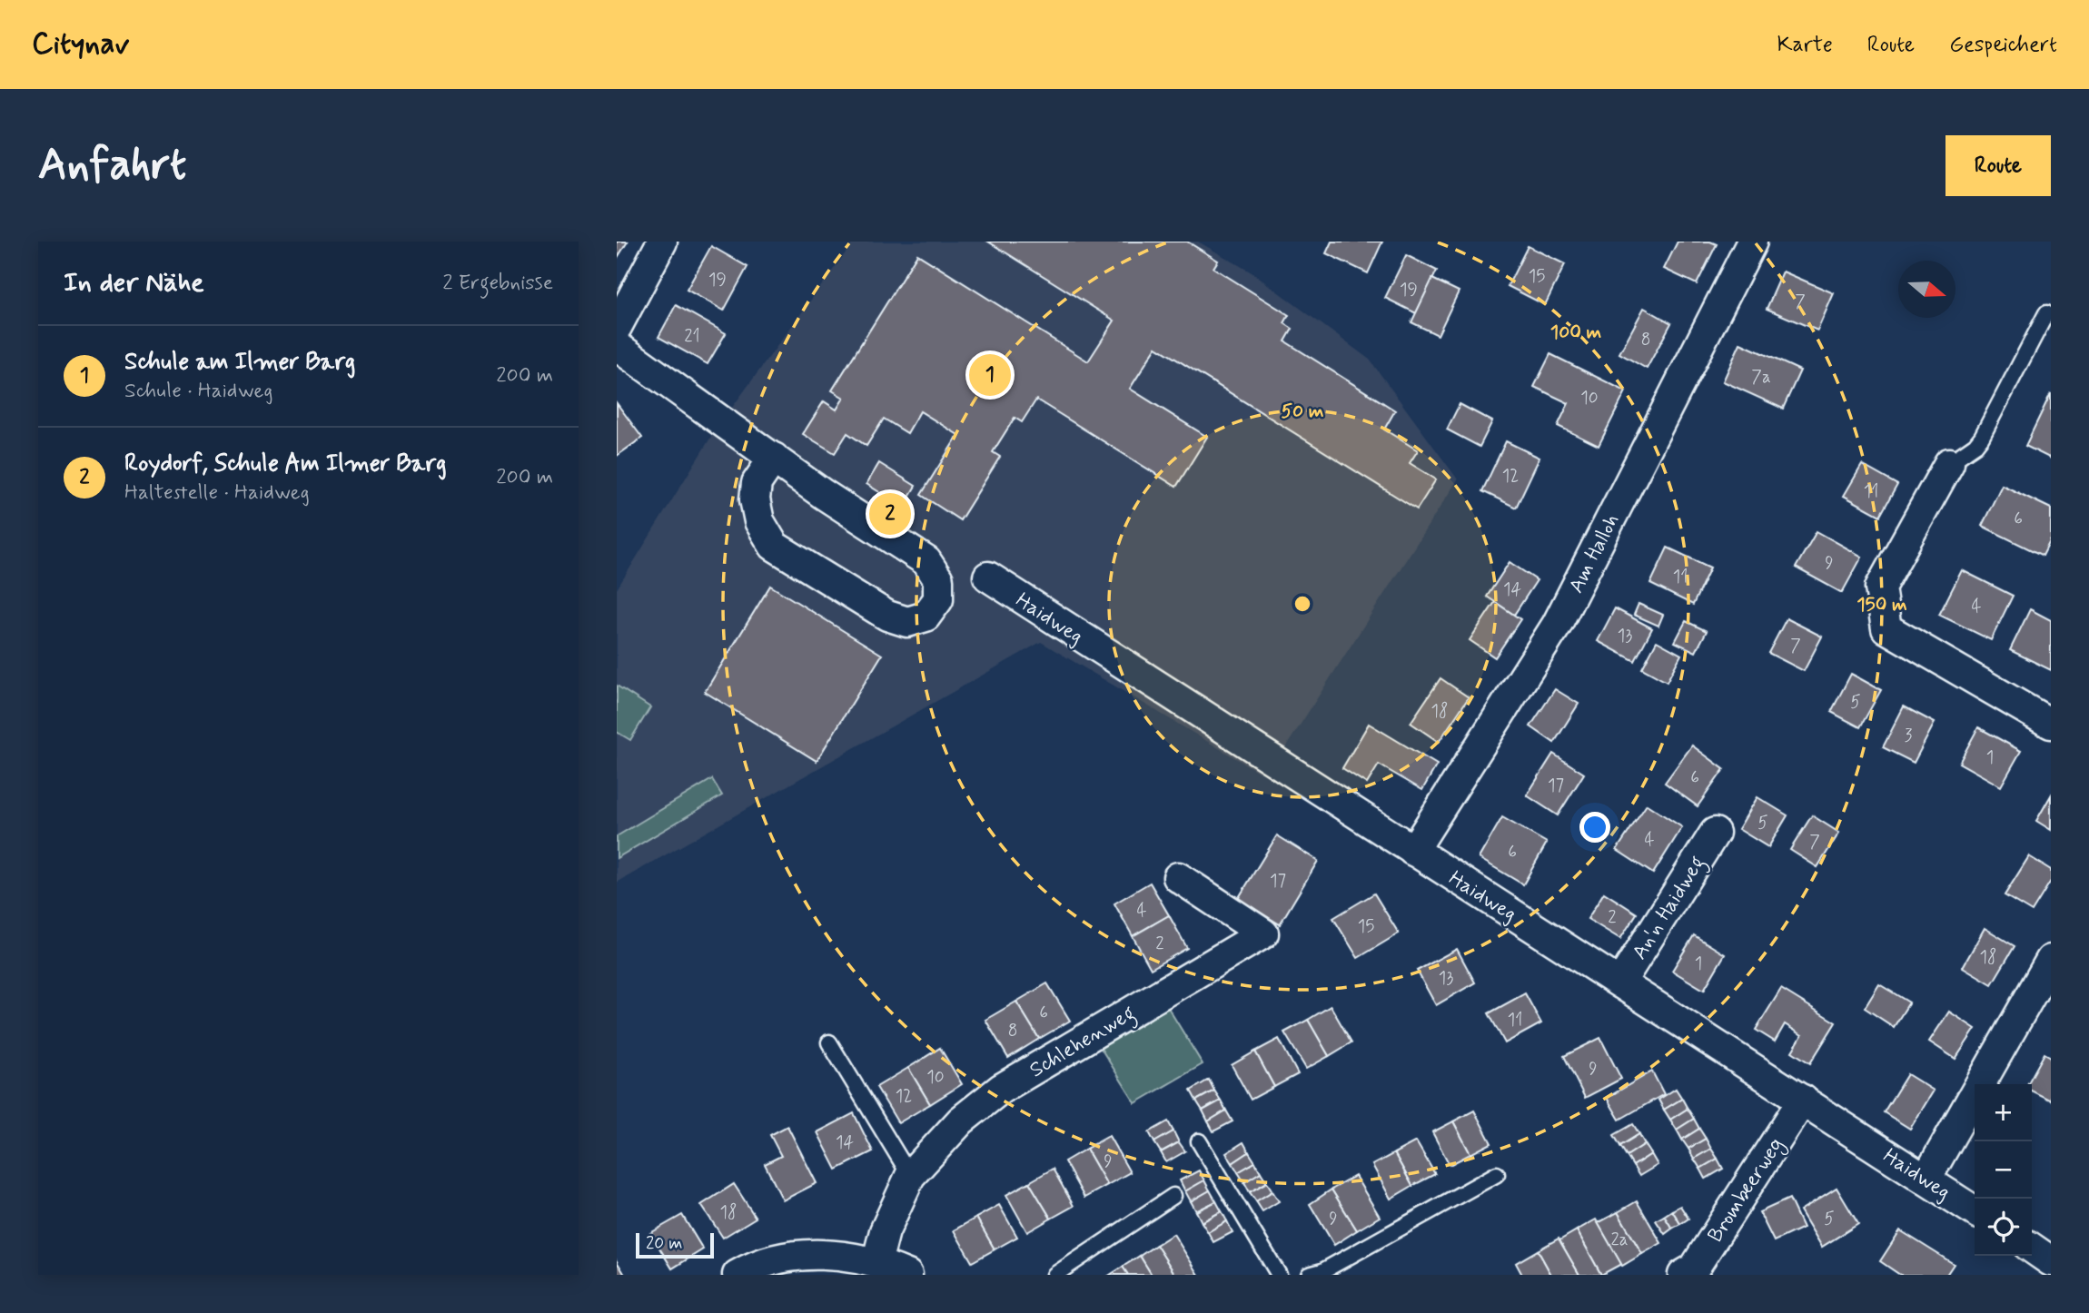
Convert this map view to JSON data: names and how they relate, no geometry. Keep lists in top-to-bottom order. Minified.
{"streets":{"street":["Am Halloh","Haidweg","An'n Haidweg","Schlehenweg","Brombeerweg"]},"crossings":[["Am Halloh","Haidweg"],["Haidweg","An'n Haidweg"],["Haidweg","Brombeerweg"]],"house_numbers":["15","19","19","7","21","8","7a","10","12","11","6","9","11","14","4","13","7","5","18","3","1","6","17","5","4","7","6","17","4","2","15","2","18","1","13","6","11","8","9","10","12","14","9","18","9","5","2a"],"scale_bar":"20 m","north":"right","page":{"header":"Citynav","nav":["Karte","Route","Gespeichert"],"buttons":"Route","title":"Anfahrt","heading":["In der Nähe","2 Ergebnisse"],"list":[{"mark":"1","name":"Schule am Ilmer Barg","note":"Schule · Haidweg","value":"200 m"},{"mark":"2","name":"Roydorf, Schule Am Ilmer Barg","note":"Haltestelle · Haidweg","value":"200 m"}],"pins":["1","2"],"map_buttons":["+","−"],"scale":"20 m"},"rings":["100 m","50 m","150 m"]}
